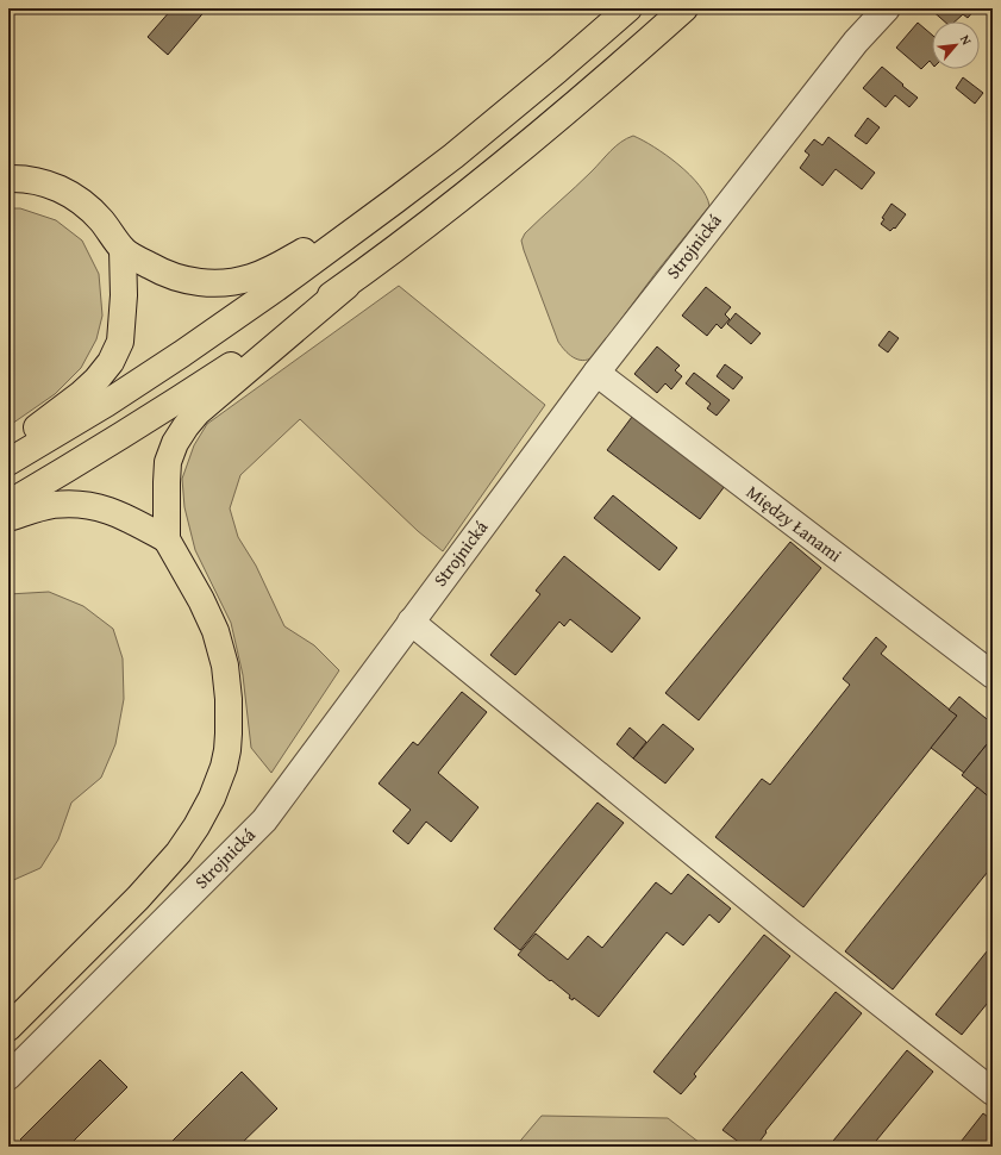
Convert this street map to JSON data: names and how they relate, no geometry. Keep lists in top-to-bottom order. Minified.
{"streets":{"street":["Strojnická","Między Łanami"]},"crossings":[["Strojnická","Między Łanami"]],"north":"top right"}
